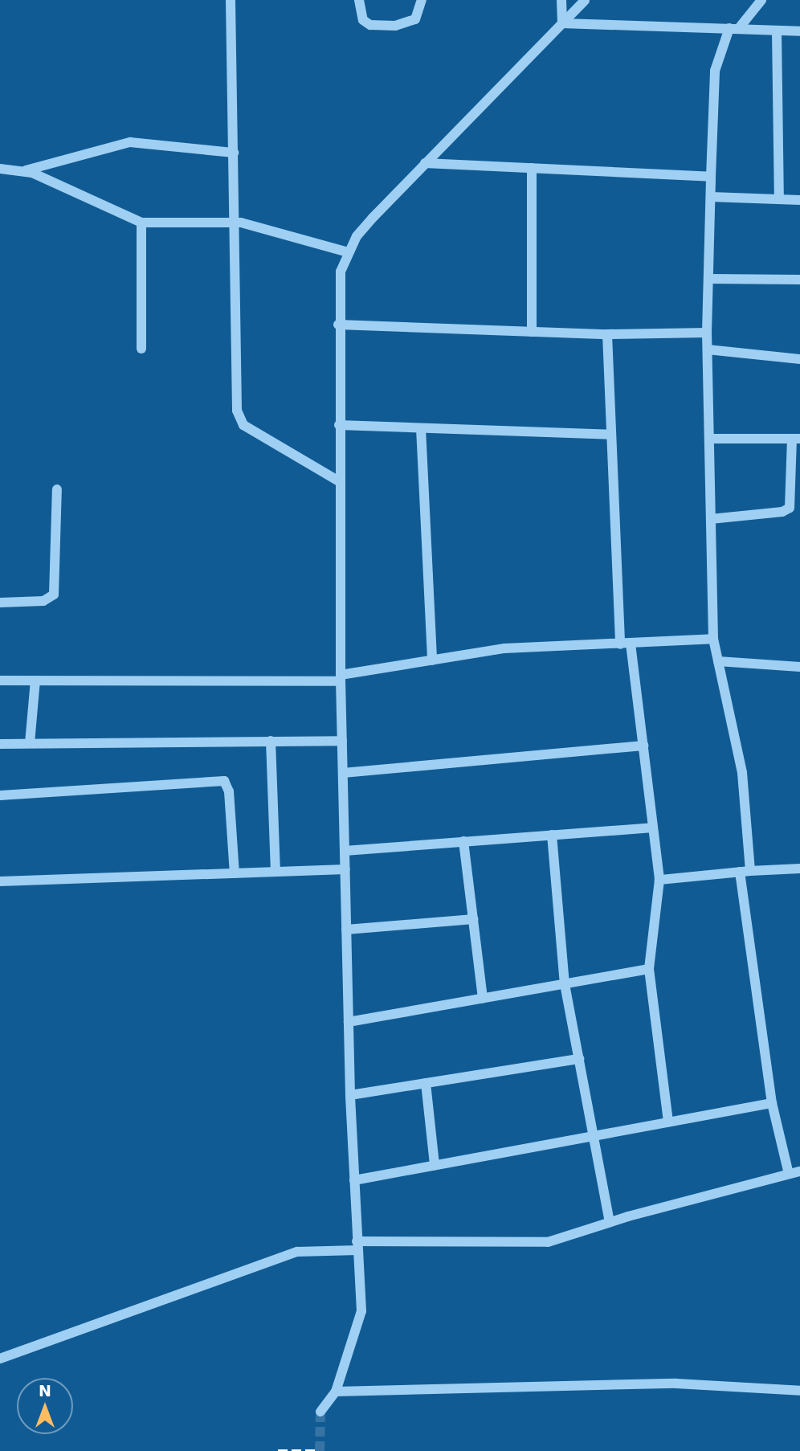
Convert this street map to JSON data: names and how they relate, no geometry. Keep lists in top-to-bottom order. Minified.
{"north":"top"}
